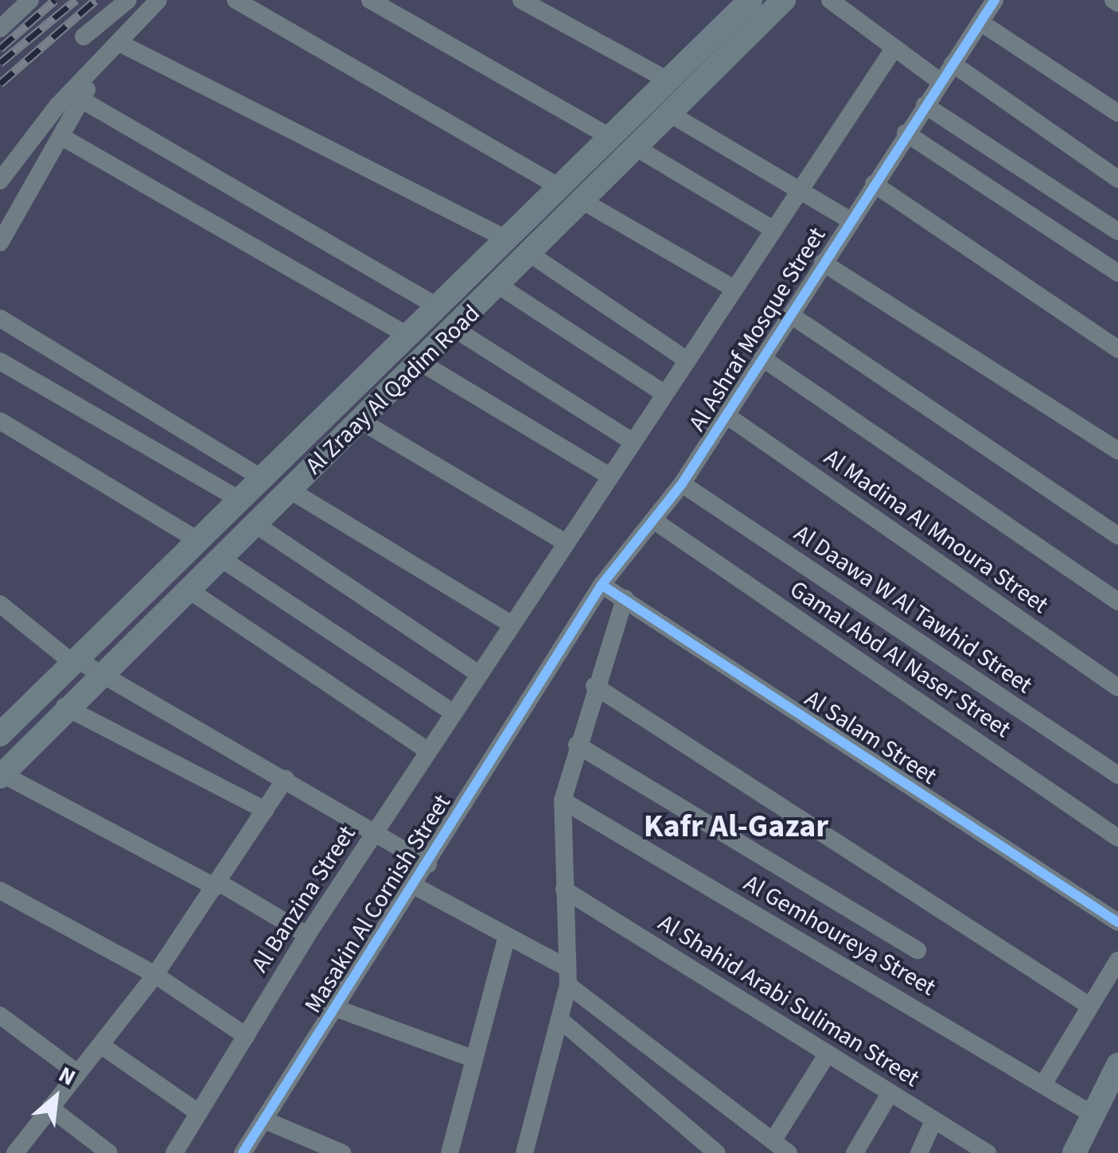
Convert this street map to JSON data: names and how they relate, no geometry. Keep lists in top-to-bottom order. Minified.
{"streets":{"main road":["Al Zraay Al Qadim Road"],"street":["Al Ashraf Mosque Street","Al Madina Al Mnoura Street","Al Daawa W Al Tawhid Street","Gamal Abd Al Naser Street","Al Salam Street","Al Banzina Street","Masakin Al Cornish Street","Al Gemhoureya Street","Al Shahid Arabi Suliman Street"]},"crossings":[["Al Ashraf Mosque Street","Al Madina Al Mnoura Street"],["Al Ashraf Mosque Street","Al Daawa W Al Tawhid Street"],["Al Ashraf Mosque Street","Gamal Abd Al Naser Street"],["Al Ashraf Mosque Street","Al Salam Street"],["Al Ashraf Mosque Street","Al Banzina Street"],["Al Ashraf Mosque Street","Masakin Al Cornish Street"]],"districts":["Kafr Al-Gazar"],"north":"top right"}
